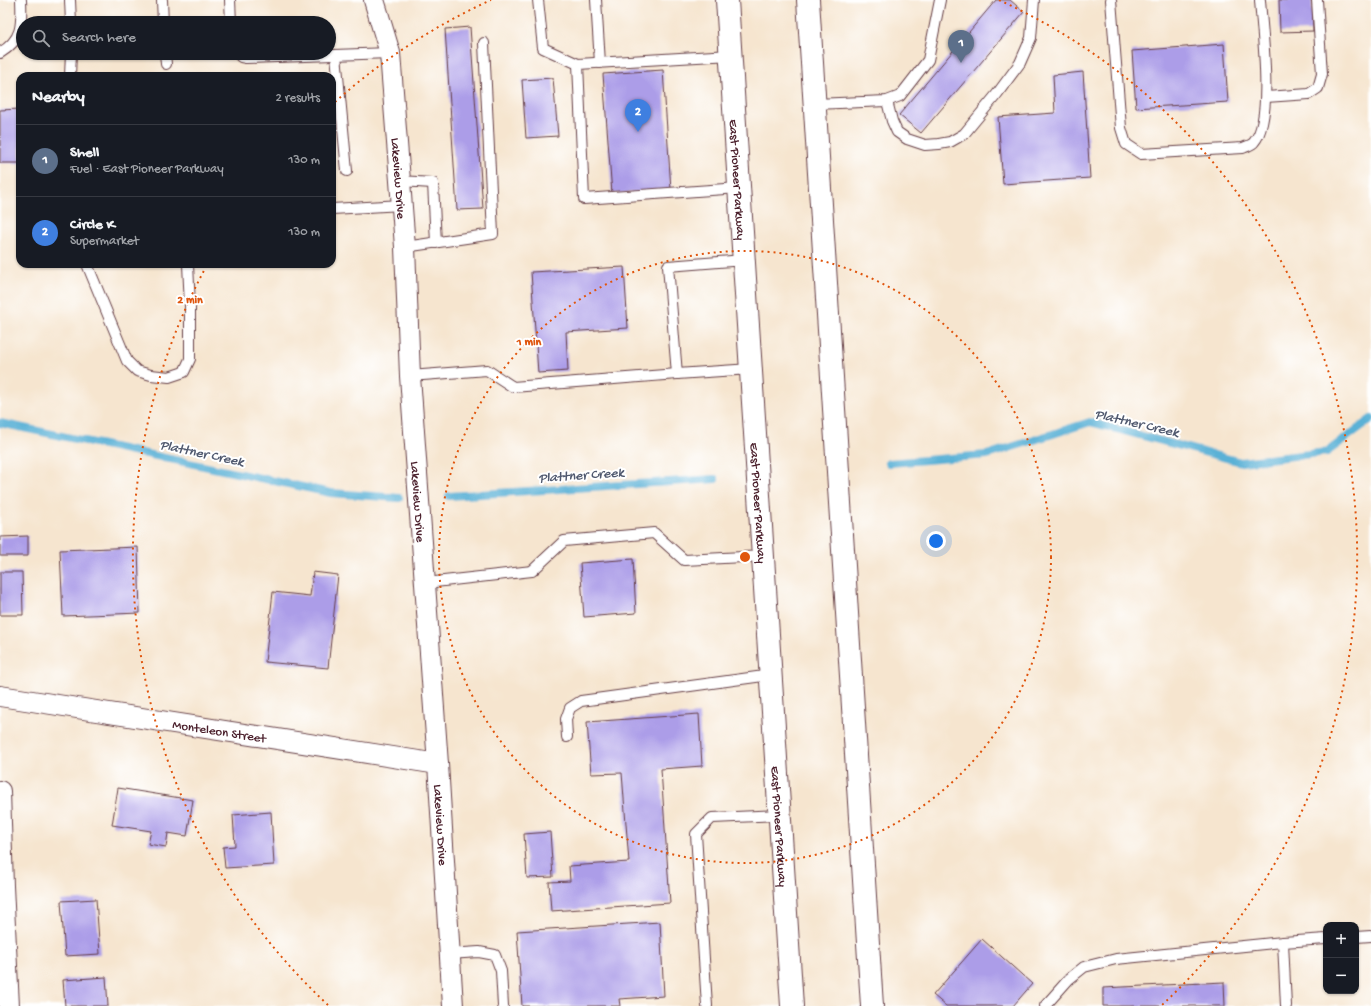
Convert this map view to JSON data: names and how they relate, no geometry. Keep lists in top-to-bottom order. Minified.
{"streets":{"main road":["East Pioneer Parkway"],"street":["Lakeview Drive","Monteleon Street"]},"crossings":[["Lakeview Drive","Monteleon Street"]],"water":["Plattner Creek"],"page":{"search":"Search here","pins":["1","2"],"heading":["Nearby","2 results"],"list":[{"mark":"1","name":"Shell","note":"Fuel · East Pioneer Parkway","value":"130 m"},{"mark":"2","name":"Circle K","note":"Supermarket","value":"130 m"}],"map_buttons":["+","−"]},"rings":["2 min","1 min"]}
